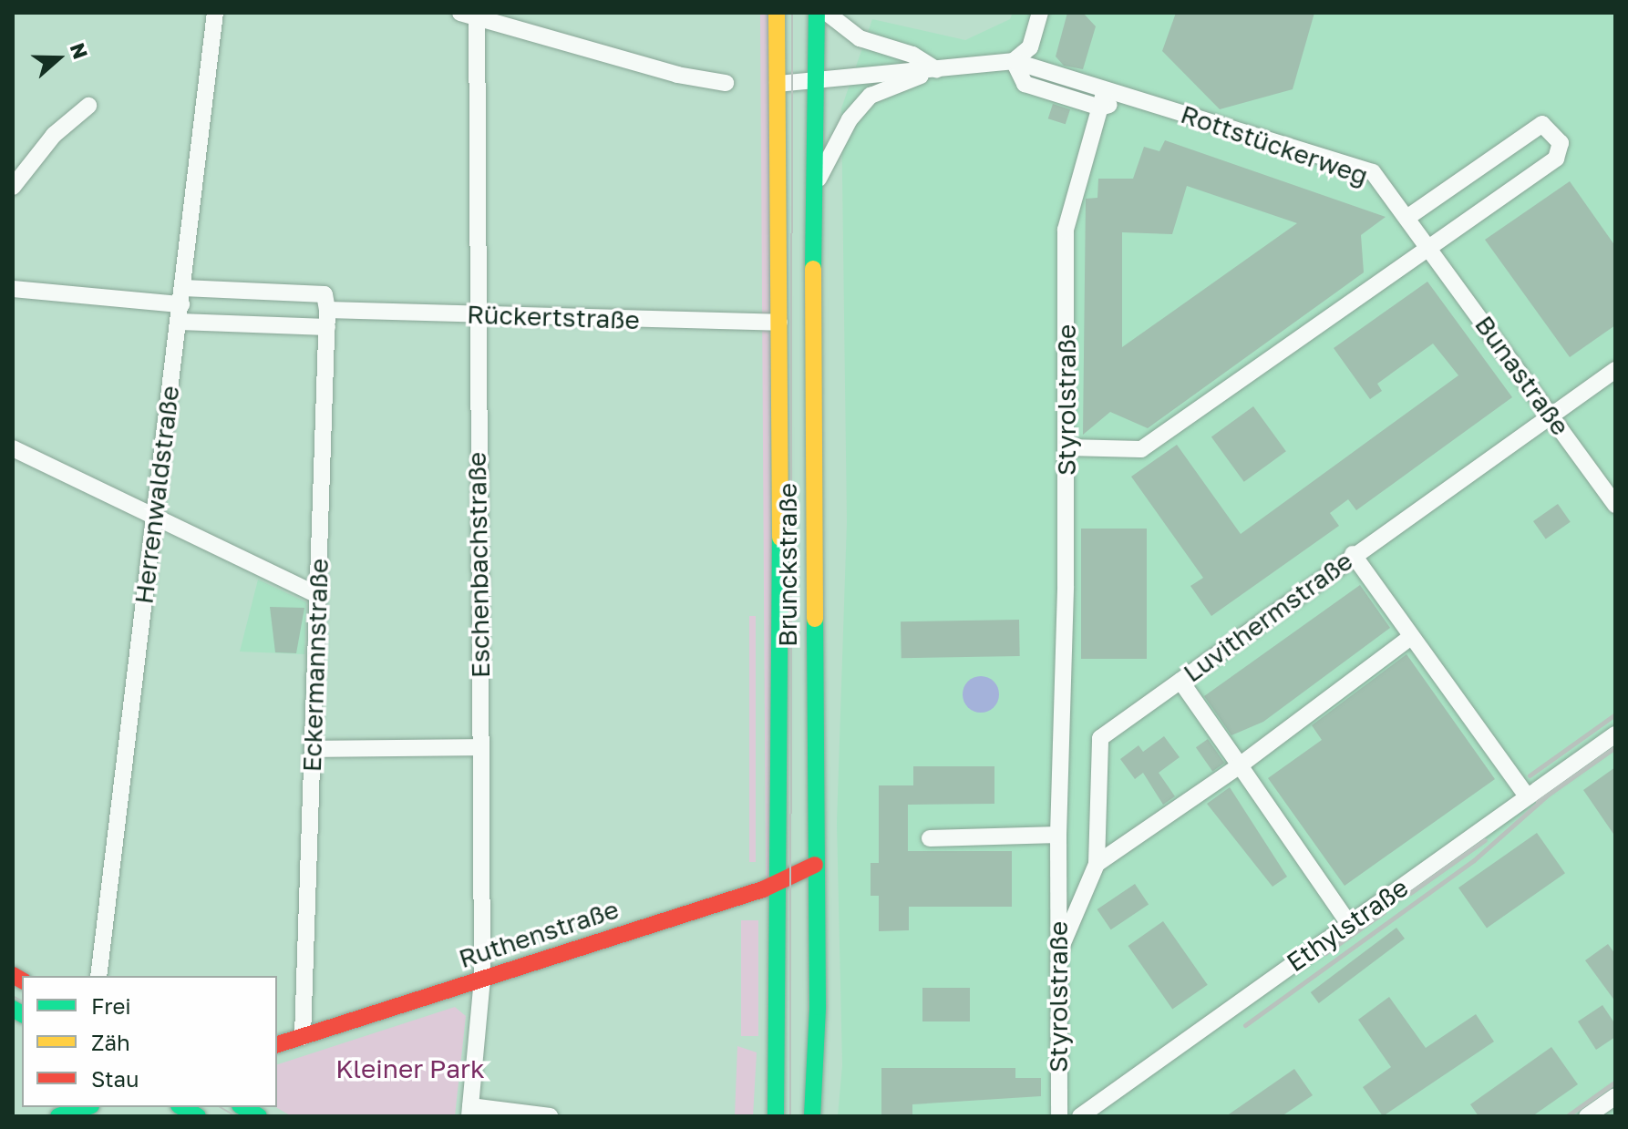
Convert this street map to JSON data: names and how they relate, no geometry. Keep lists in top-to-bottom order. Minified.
{"streets":{"main road":["Brunckstraße","Ruthenstraße"],"street":["Rottstückerweg","Rückertstraße","Bunastraße","Styrolstraße","Herrenwaldstraße","Eschenbachstraße","Luvithermstraße","Eckermannstraße","Ethylstraße"]},"crossings":[["Rottstückerweg","Bunastraße"],["Rottstückerweg","Styrolstraße"],["Rottstückerweg","Brunckstraße"],["Rückertstraße","Herrenwaldstraße"],["Rückertstraße","Eschenbachstraße"],["Rückertstraße","Brunckstraße"],["Rückertstraße","Eckermannstraße"],["Bunastraße","Luvithermstraße"],["Styrolstraße","Luvithermstraße"],["Eschenbachstraße","Ruthenstraße"],["Brunckstraße","Ruthenstraße"],["Eckermannstraße","Ruthenstraße"]],"parks":["Kleiner Park"],"legend":["Frei","Zäh","Stau"],"north":"right"}
